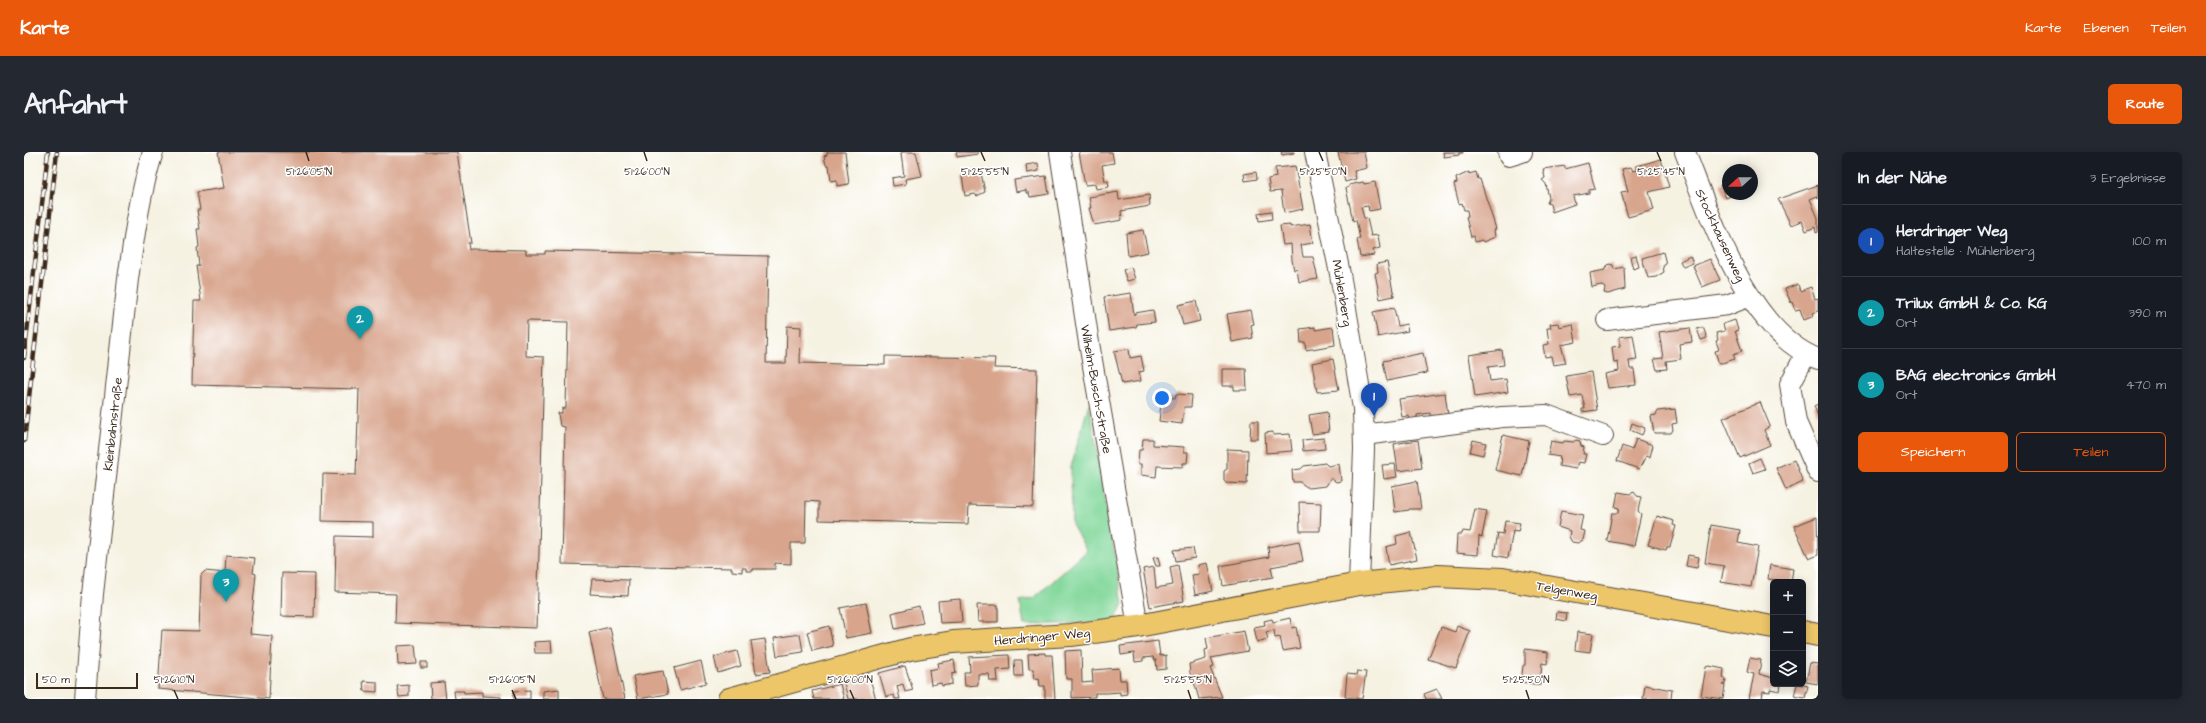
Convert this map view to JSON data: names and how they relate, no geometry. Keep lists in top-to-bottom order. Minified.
{"streets":{"main road":["Telgenweg","Herdringer Weg"],"street":["Stockhausenweg","Mühlenberg","Wilhelm-Busch-Straße","Kleinbahnstraße"]},"crossings":[["Mühlenberg","Telgenweg"],["Mühlenberg","Herdringer Weg"],["Wilhelm-Busch-Straße","Herdringer Weg"],["Telgenweg","Herdringer Weg"]],"scale_bar":"50 m","north":"left","page":{"header":"Karte","nav":["Karte","Ebenen","Teilen"],"buttons":["Route",["Speichern","Teilen"]],"title":"Anfahrt","heading":["In der Nähe","3 Ergebnisse"],"list":[{"mark":"1","name":"Herdringer Weg","note":"Haltestelle · Mühlenberg","value":"100 m"},{"mark":"2","name":"Trilux GmbH & Co. KG","note":"Ort","value":"390 m"},{"mark":"3","name":"BAG electronics GmbH","note":"Ort","value":"470 m"}],"pins":["2","1","3"],"map_buttons":["+","−"],"scale":"50 m"},"coordinates":["51°26'05\"N","51°26'00\"N","51°25'45\"N","51°25'55\"N","51°25'50\"N","51°26'10\"N"]}
